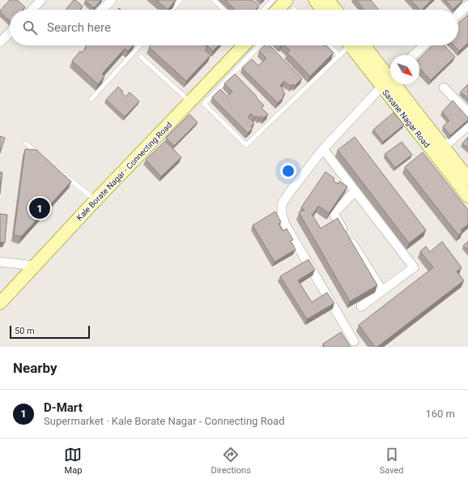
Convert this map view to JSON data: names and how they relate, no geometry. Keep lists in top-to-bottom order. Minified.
{"streets":{"street":["Sasane Nagar Road","Kale Borate Nagar - Connecting Road"]},"scale_bar":"50 m","north":"bottom right","page":{"search":"Search here","pins":"1","scale":"50 m","heading":"Nearby","list":[{"mark":"1","name":"D-Mart","note":"Supermarket · Kale Borate Nagar - Connecting Road","value":"160 m"}],"nav":["Map","Directions","Saved"]}}
